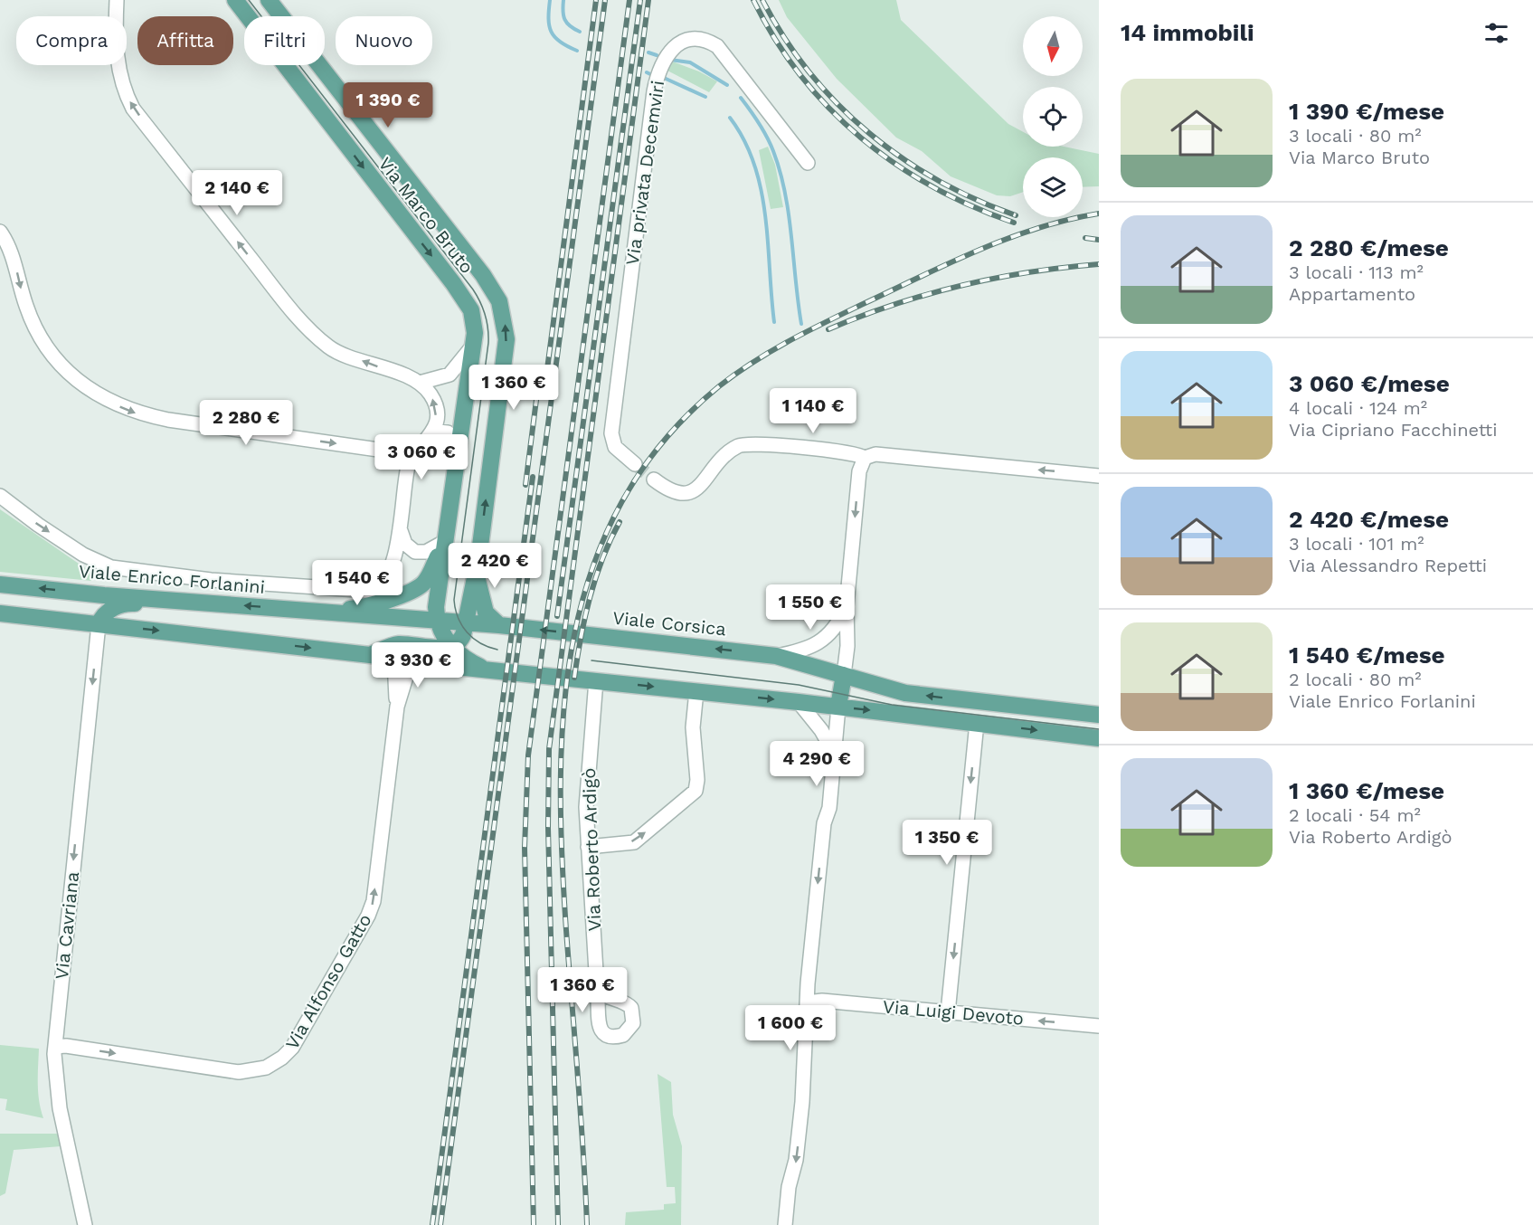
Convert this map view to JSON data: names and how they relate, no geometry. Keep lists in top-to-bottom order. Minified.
{"streets":{"main road":["Via Marco Bruto","Viale Enrico Forlanini","Viale Corsica"],"street":["Via privata Decemviri","Via Roberto Ardigò","Via Cavriana","Via Alfonso Gatto","Via Luigi Devoto"]},"crossings":[["Via Marco Bruto","Viale Enrico Forlanini"],["Viale Enrico Forlanini","Viale Corsica"],["Via Cavriana","Via Alfonso Gatto"]],"one_way":["Viale Corsica","Via Cavriana","Via Luigi Devoto"],"north":"bottom","page":{"heading":"14 immobili","chip":["Compra","Affitta","Filtri","Nuovo"],"list":[{"name":"1 390 €/mese","note":"3 locali · 80 m² · Via Marco Bruto"},{"name":"2 280 €/mese","note":"3 locali · 113 m² · Appartamento"},{"name":"3 060 €/mese","note":"4 locali · 124 m² · Via Cipriano Facchinetti"},{"name":"2 420 €/mese","note":"3 locali · 101 m² · Via Alessandro Repetti"},{"name":"1 540 €/mese","note":"2 locali · 80 m² · Viale Enrico Forlanini"},{"name":"1 360 €/mese","note":"2 locali · 54 m² · Via Roberto Ardigò"}],"price":["1 390 €","2 140 €","1 360 €","1 140 €","2 280 €","3 060 €","2 420 €","1 540 €","1 550 €","3 930 €","4 290 €","1 350 €","1 360 €","1 600 €"]}}
